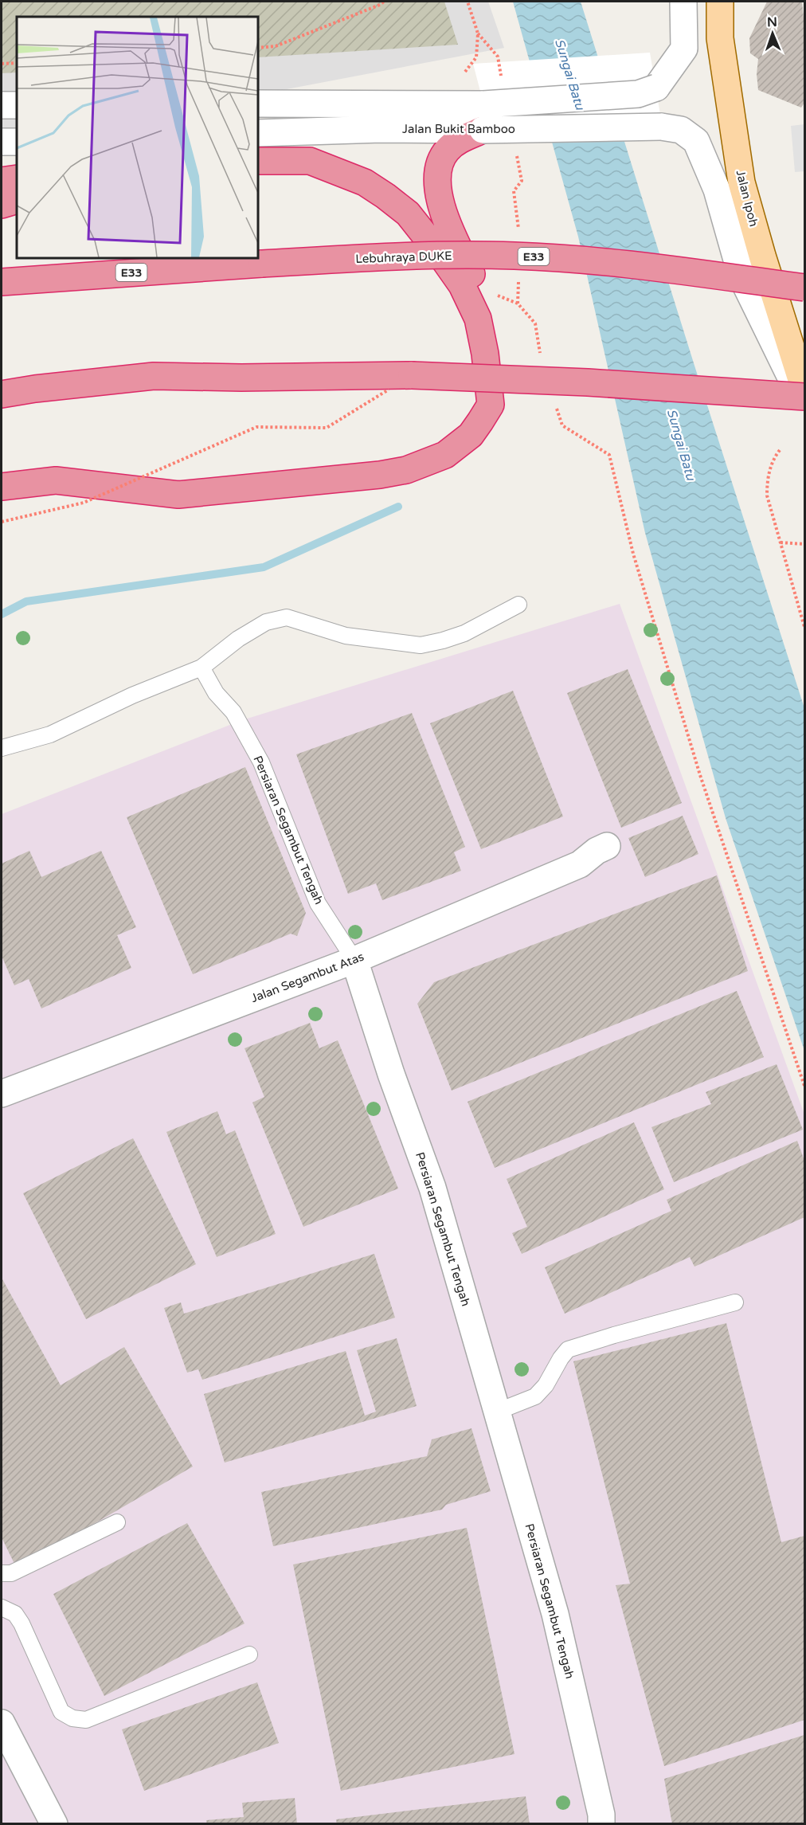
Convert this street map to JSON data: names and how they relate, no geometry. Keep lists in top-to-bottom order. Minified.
{"streets":{"highway":["E33","Lebuhraya DUKE"],"main road":["Jalan Ipoh"],"street":["Jalan Bukit Bamboo","Persiaran Segambut Tengah","Jalan Segambut Atas"]},"crossings":[["Persiaran Segambut Tengah","Jalan Segambut Atas"]],"water":["Sungai Batu"],"north":"top"}
